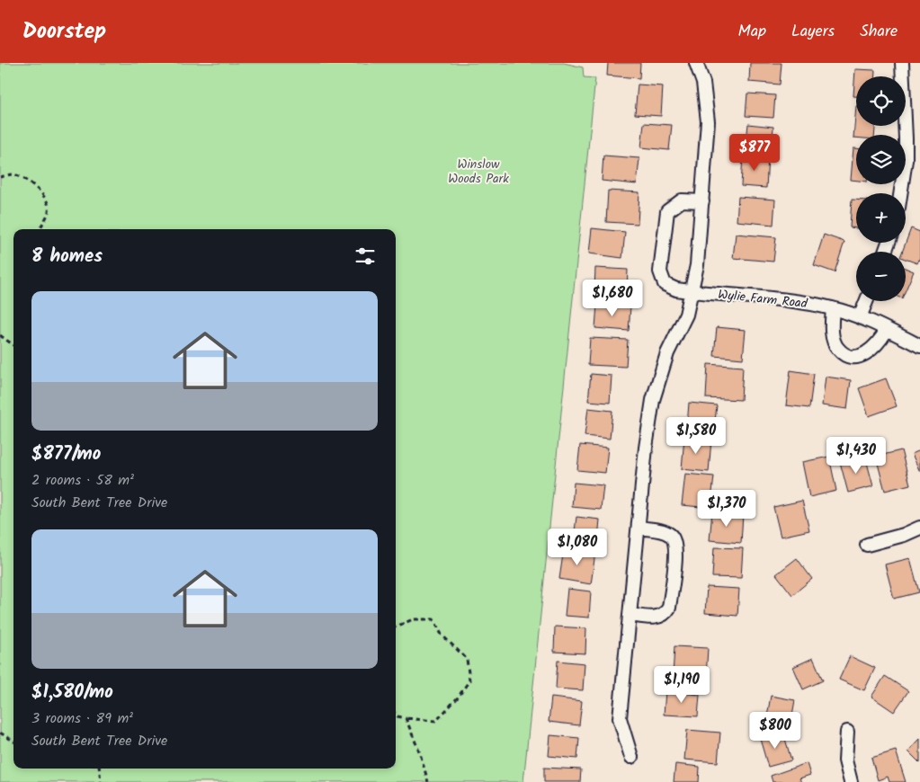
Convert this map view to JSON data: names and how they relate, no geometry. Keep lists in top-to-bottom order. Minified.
{"streets":{"street":["Wylie Farm Road"]},"parks":["Winslow Woods Park"],"page":{"header":"Doorstep","nav":["Map","Layers","Share"],"map_buttons":["+","−"],"price":["$877","$1,680","$1,580","$1,430","$1,370","$1,080","$1,190","$800"],"heading":"8 homes","list":[{"name":"$877/mo","note":"2 rooms · 58 m² · South Bent Tree Drive"},{"name":"$1,580/mo","note":"3 rooms · 89 m² · South Bent Tree Drive"}]}}
